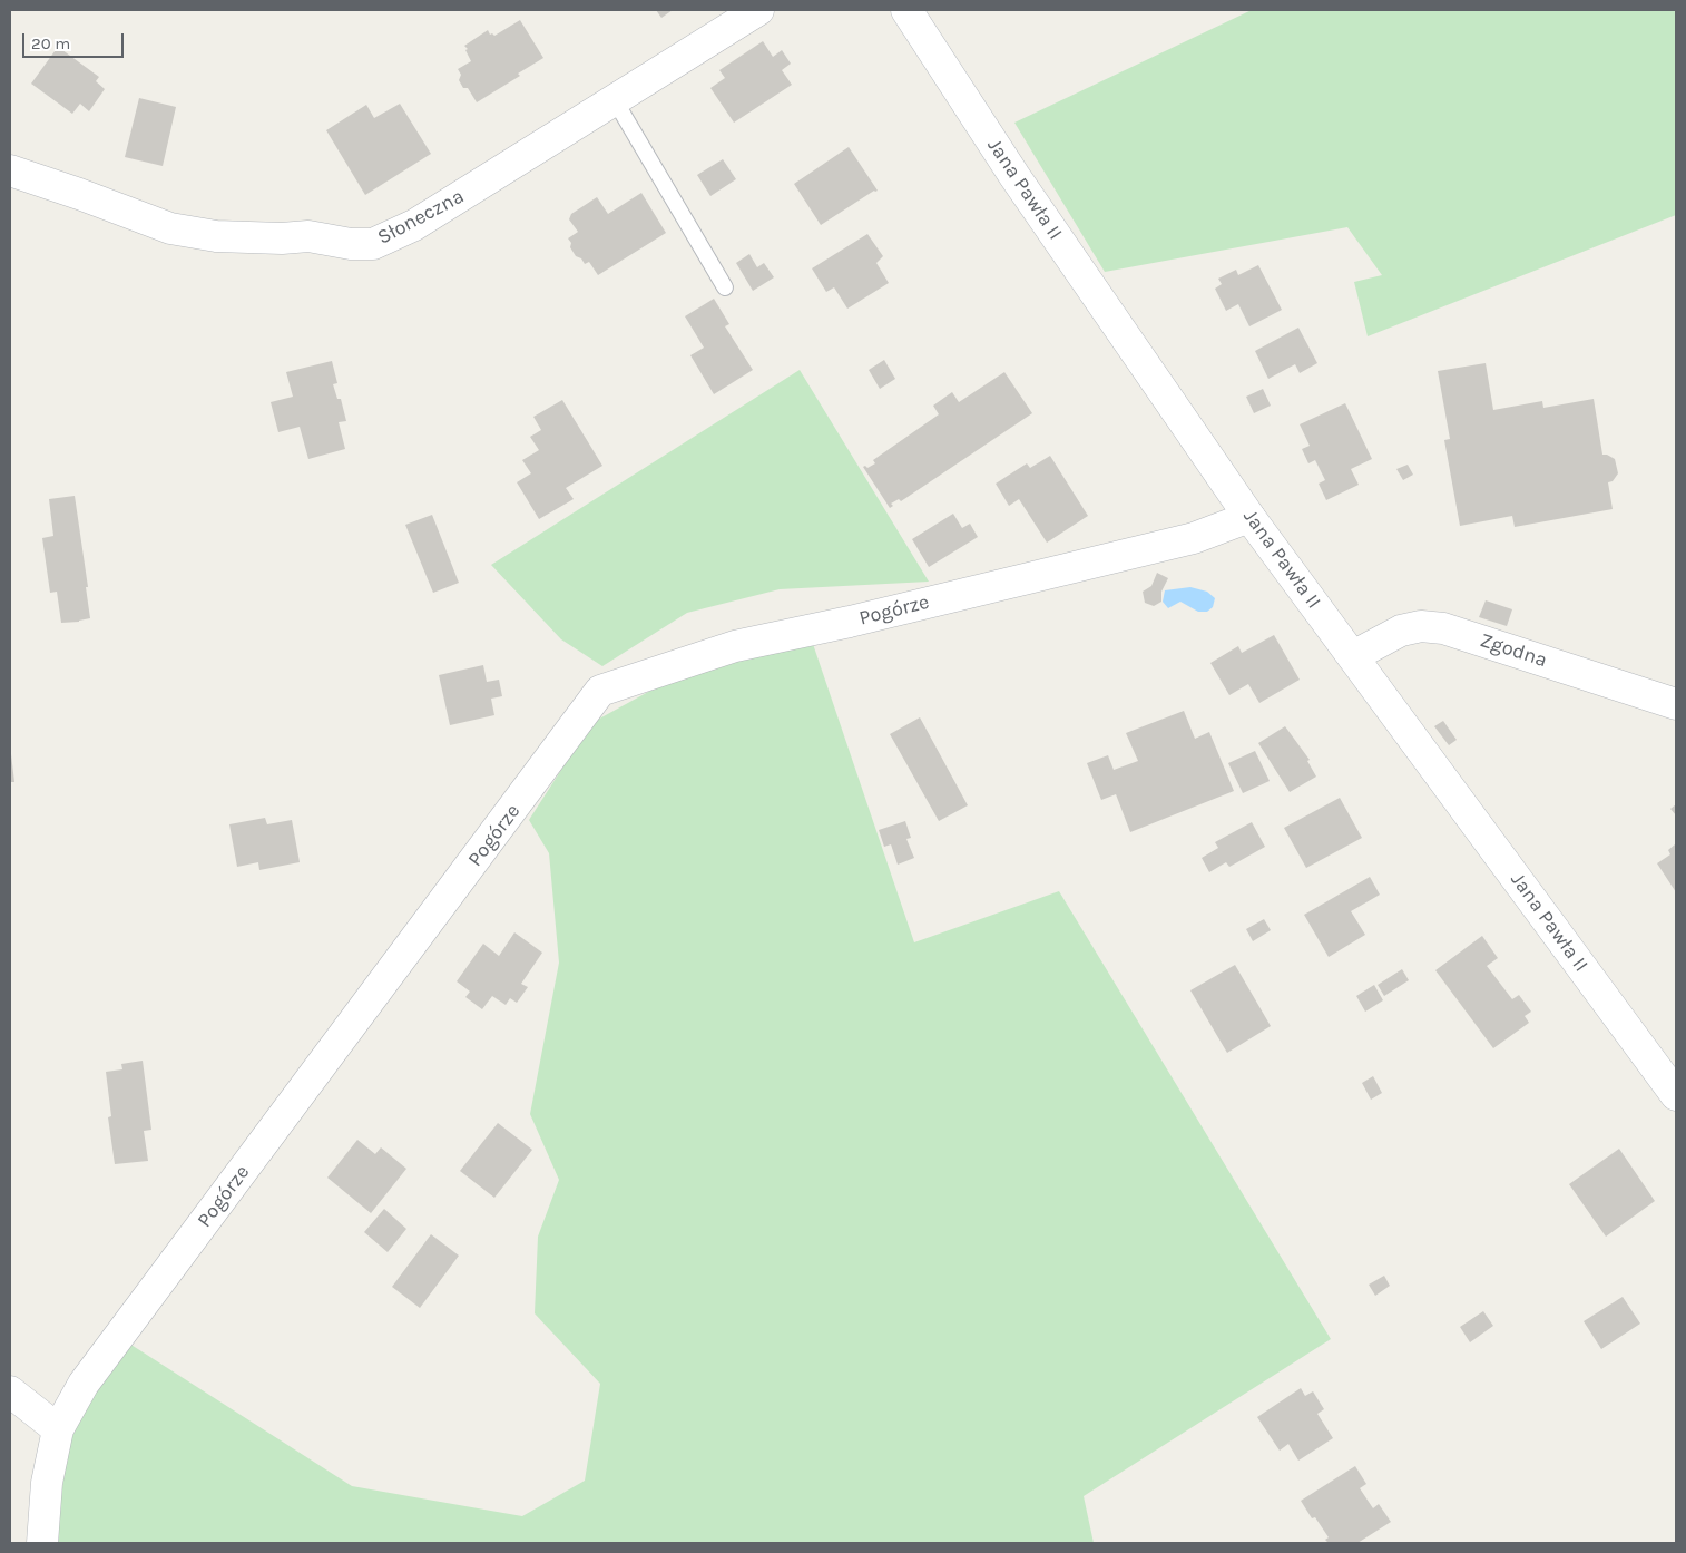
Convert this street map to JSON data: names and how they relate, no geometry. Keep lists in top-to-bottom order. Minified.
{"streets":{"street":["Jana Pawła II","Słoneczna","Pogórze","Zgodna"]},"crossings":[["Jana Pawła II","Pogórze"],["Jana Pawła II","Zgodna"]],"scale_bar":"20 m"}
